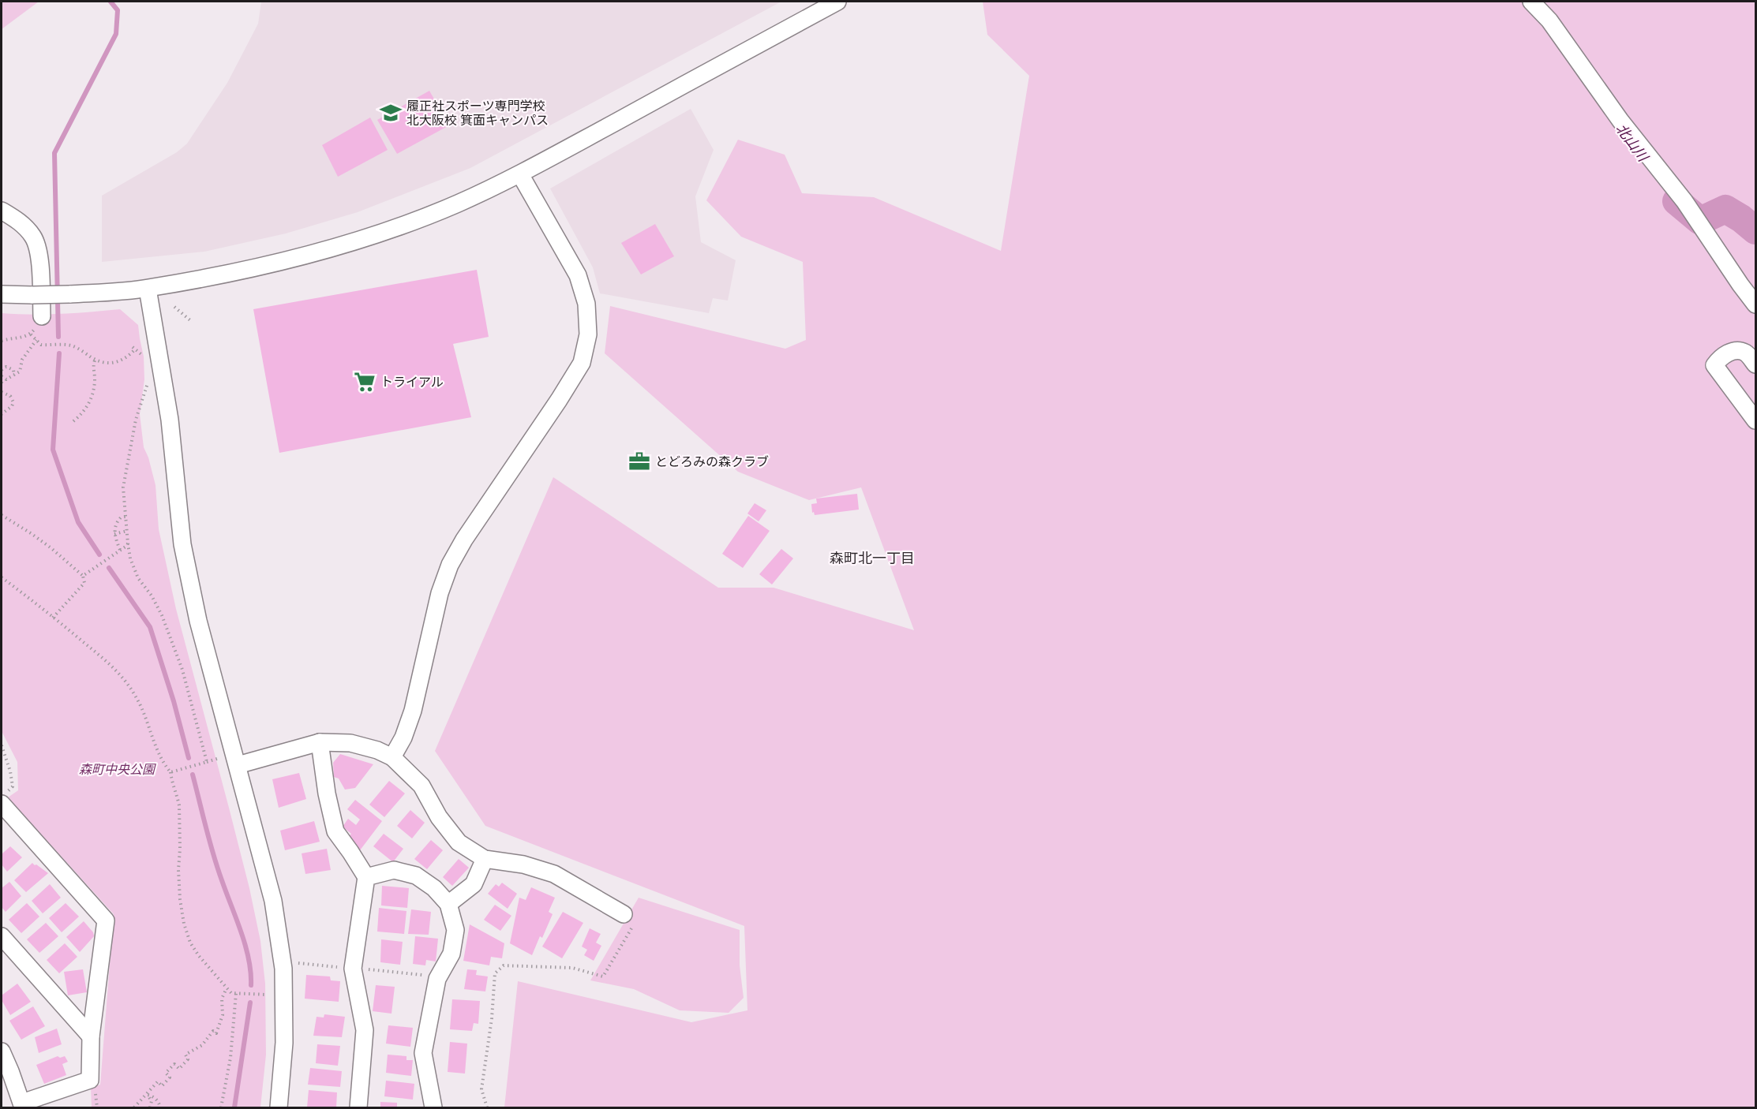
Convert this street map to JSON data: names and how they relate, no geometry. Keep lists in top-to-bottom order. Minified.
{"districts":["森町北一丁目"],"water":["北山川"],"parks":["森町中央公園"],"places":{"school or university":["履正社スポーツ専門学校 北大阪校 箕面キャンパス"],"supermarket":["トライアル"],"office":["とどろみの森クラブ"]}}
